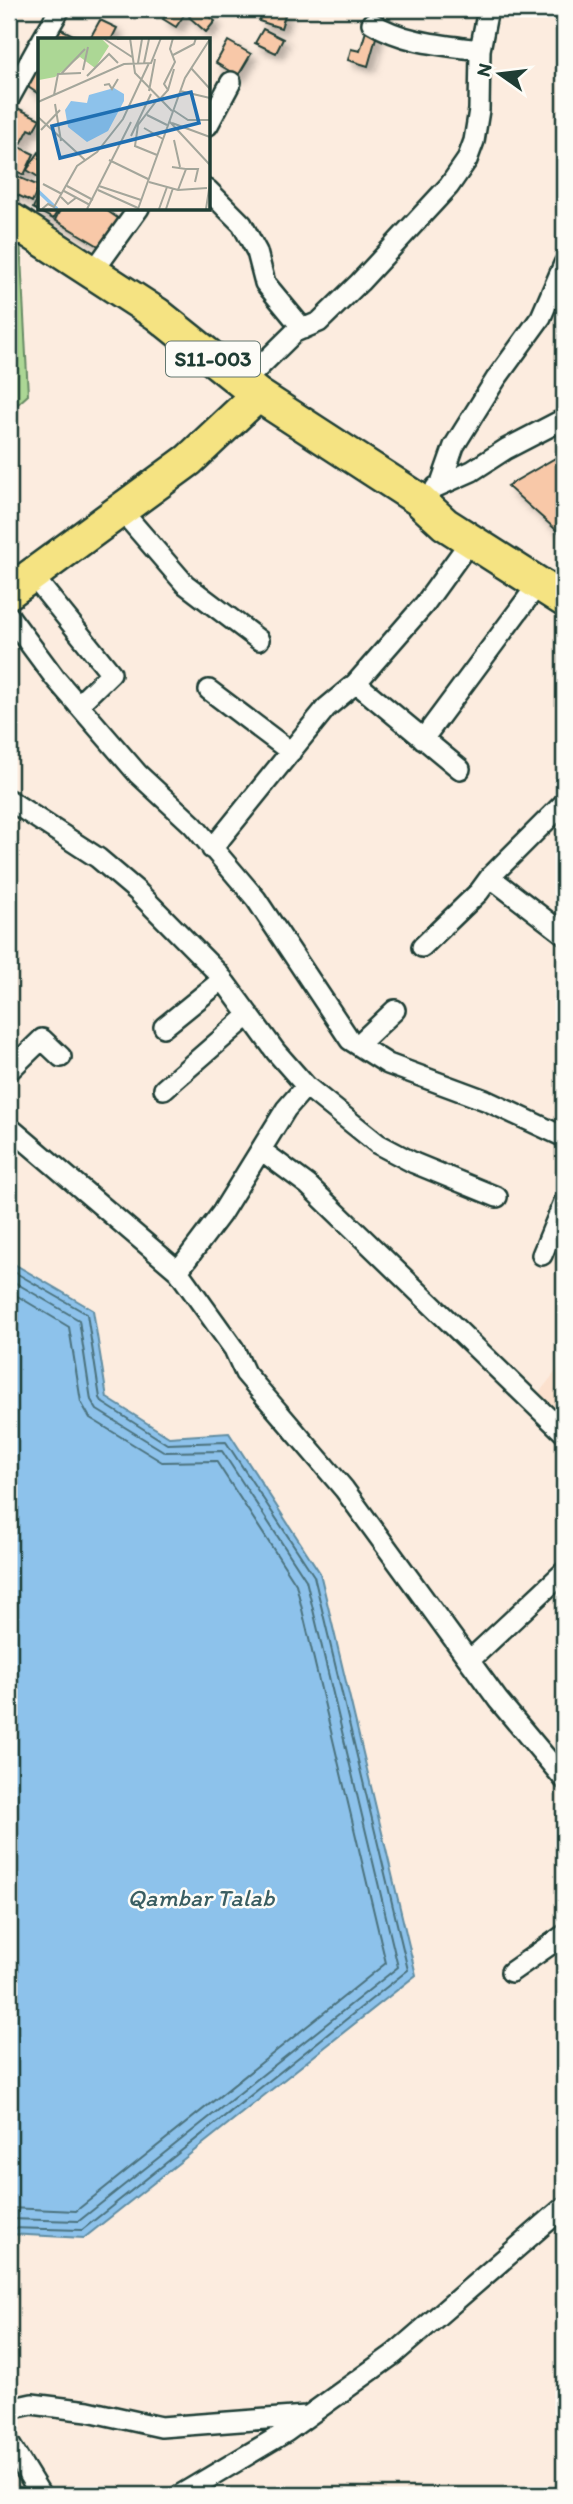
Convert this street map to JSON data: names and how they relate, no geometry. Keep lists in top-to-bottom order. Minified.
{"streets":{"main road":["S11-003"]},"water":["Qambar Talab"],"north":"left"}
